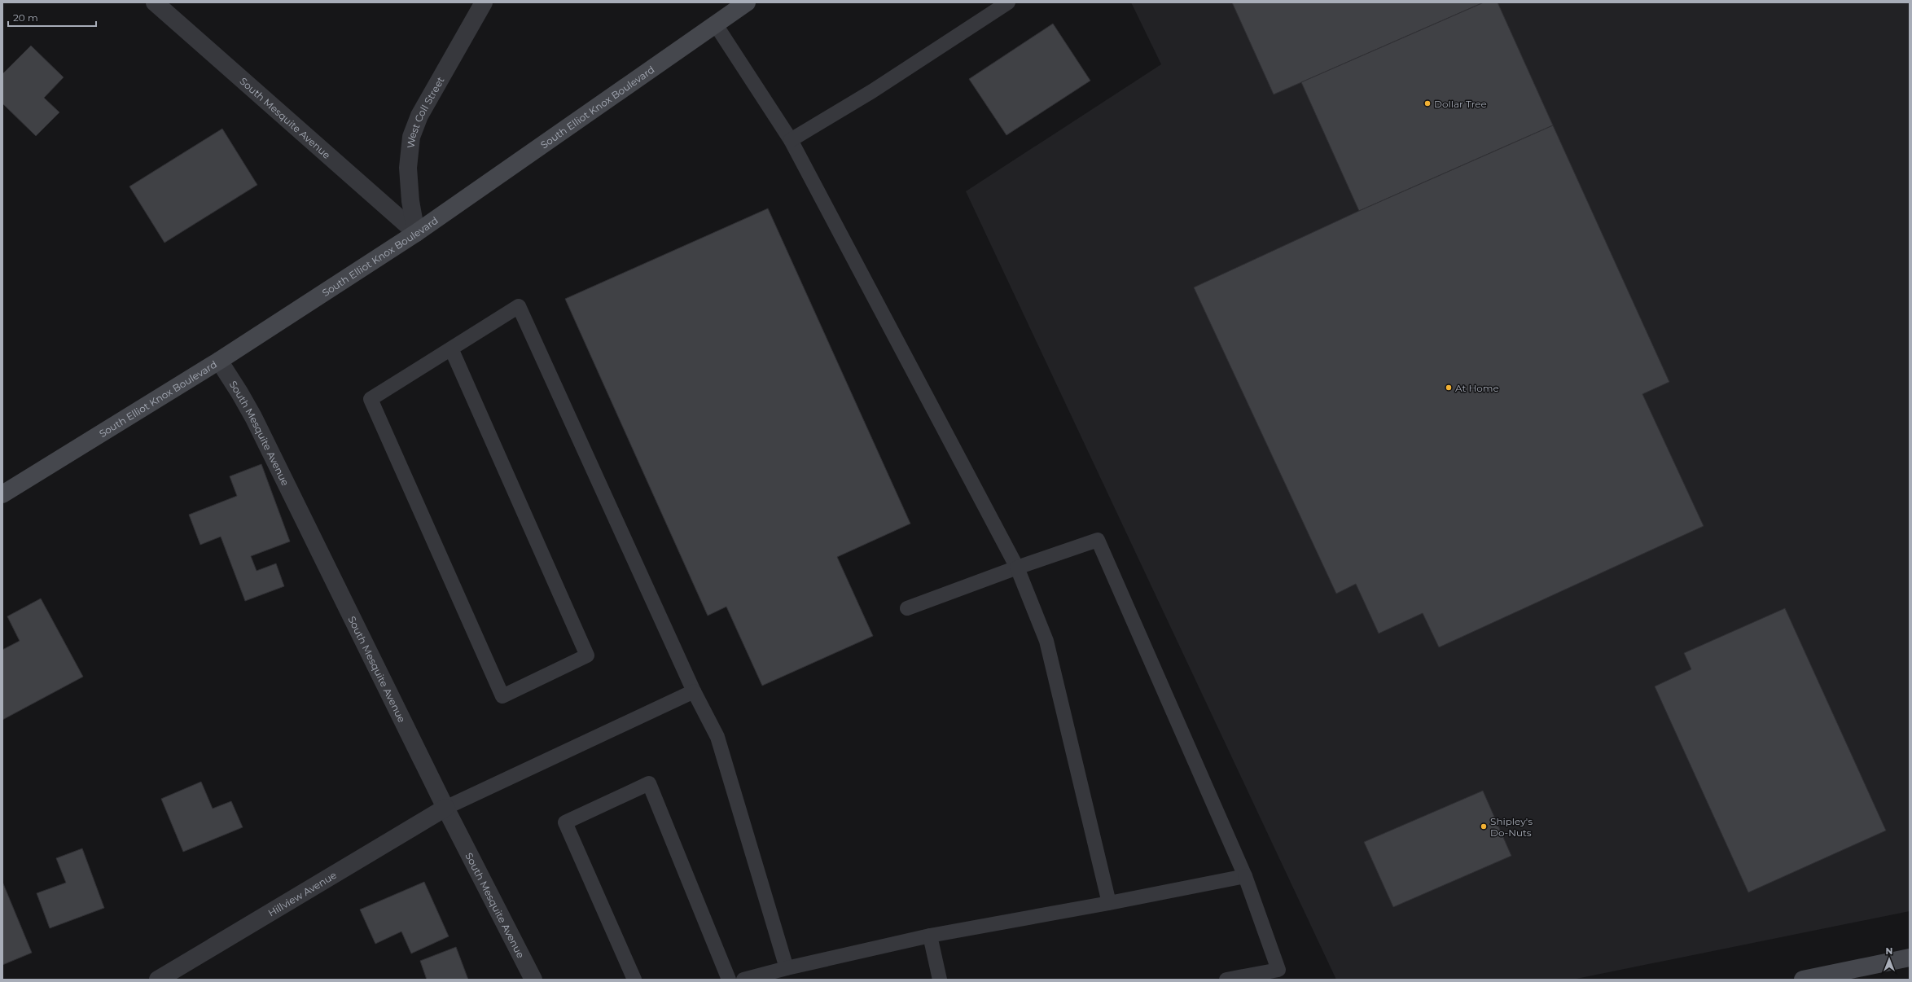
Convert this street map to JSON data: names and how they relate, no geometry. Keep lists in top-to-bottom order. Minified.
{"streets":{"main road":["South Elliot Knox Boulevard"],"street":["West Coll Street","South Mesquite Avenue","Hillview Avenue"]},"crossings":[["South Elliot Knox Boulevard","West Coll Street"],["South Elliot Knox Boulevard","South Mesquite Avenue"],["West Coll Street","South Mesquite Avenue"],["South Mesquite Avenue","Hillview Avenue"]],"places":["Dollar Tree","At Home","Shipley's Do-Nuts"],"scale_bar":"20 m","north":"top"}
